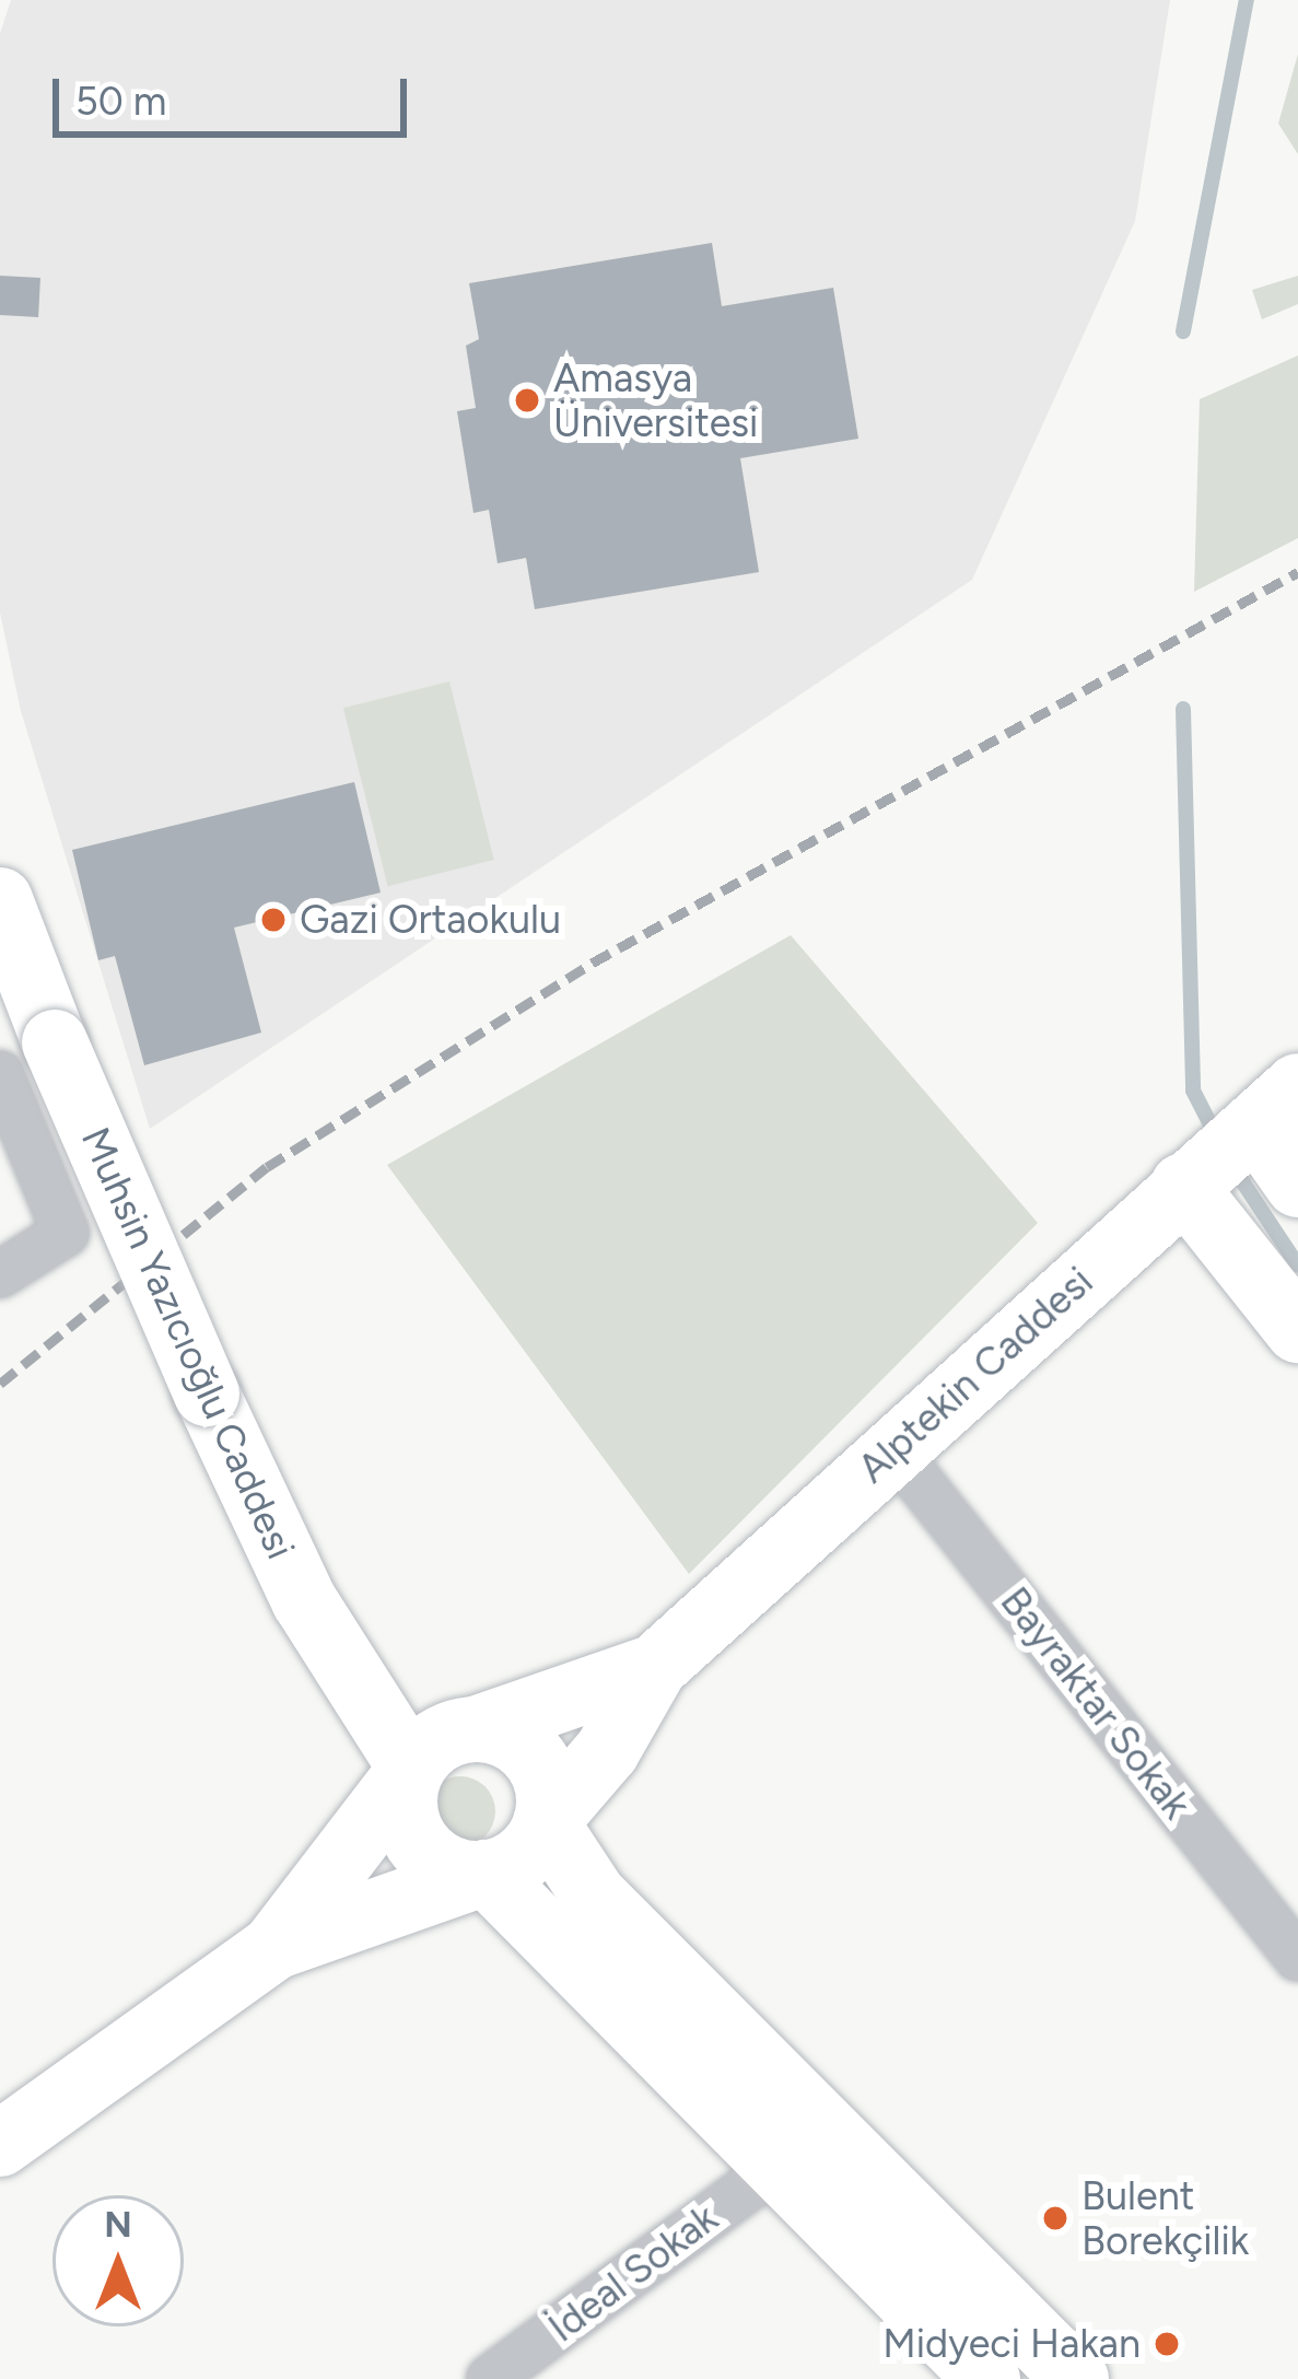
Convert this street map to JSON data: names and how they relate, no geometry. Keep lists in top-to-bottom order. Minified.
{"streets":{"main road":["Muhsin Yazıcıoğlu Caddesi","Alptekin Caddesi"],"street":["Bayraktar Sokak","İdeal Sokak"]},"crossings":[["Alptekin Caddesi","Bayraktar Sokak"]],"places":["Amasya Üniversitesi","Gazi Ortaokulu","Bulent Borekçilik","Midyeci Hakan"],"scale_bar":"50 m","north":"top"}
